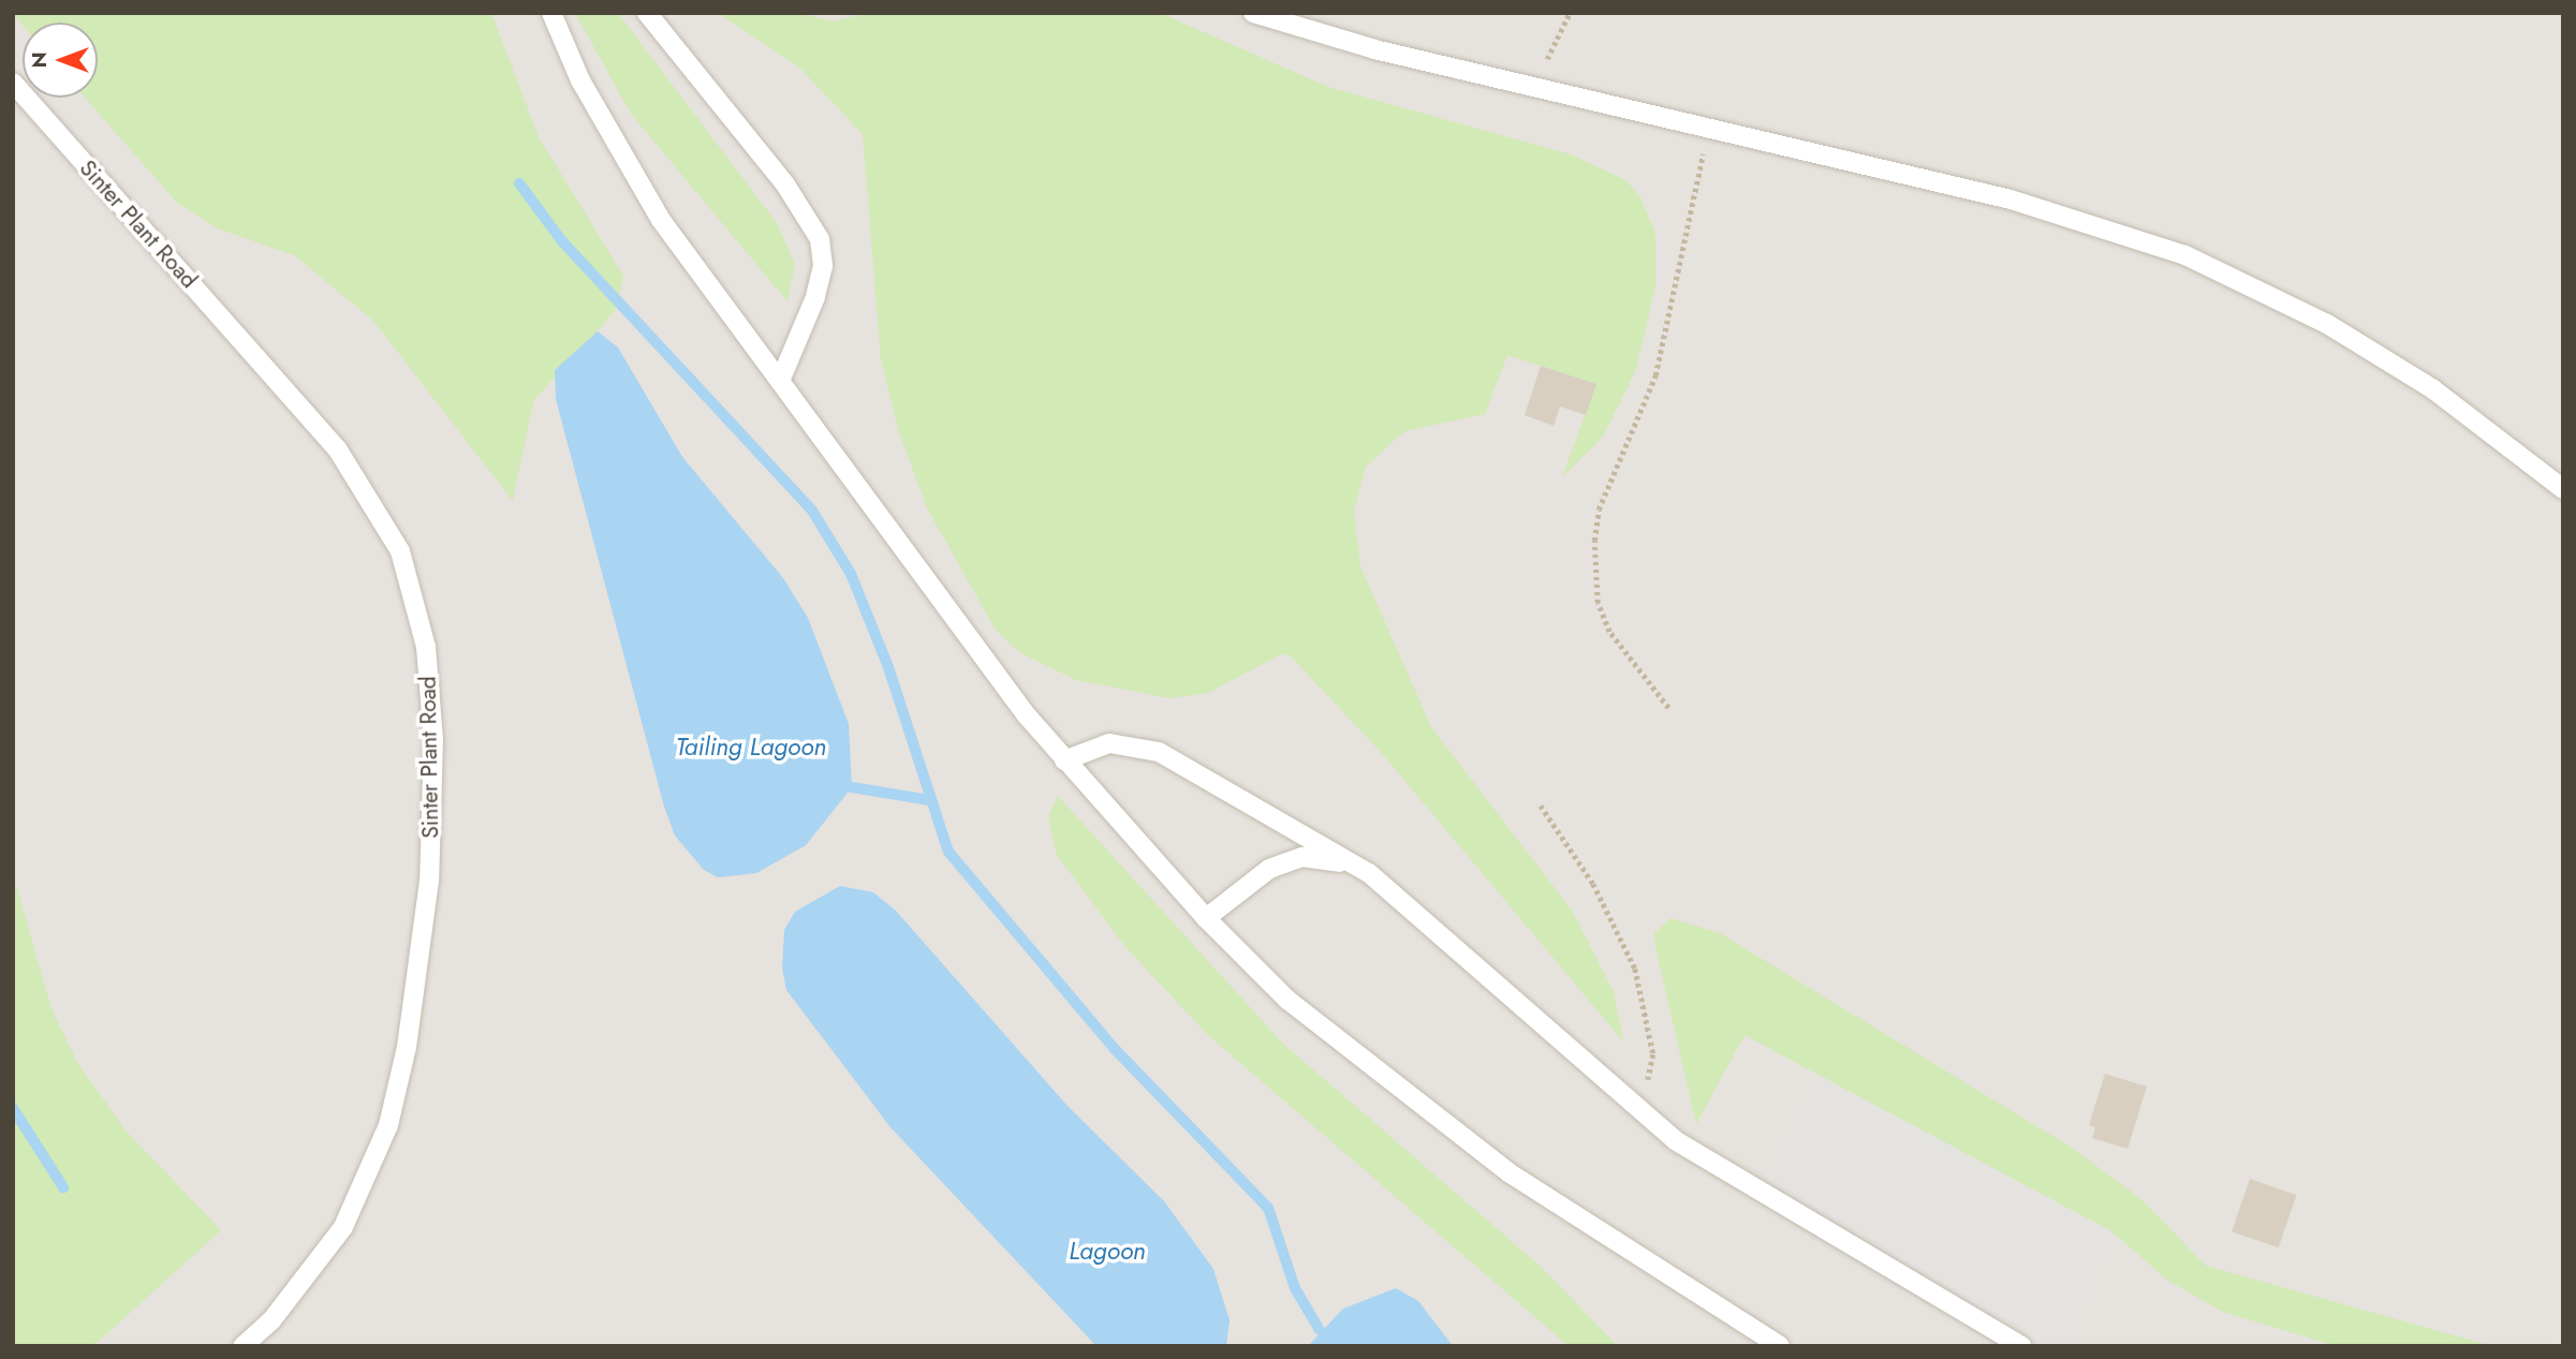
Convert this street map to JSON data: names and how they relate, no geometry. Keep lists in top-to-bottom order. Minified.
{"streets":{"lane":["Sinter Plant Road"]},"water":["Tailing Lagoon","Lagoon"],"north":"left"}
